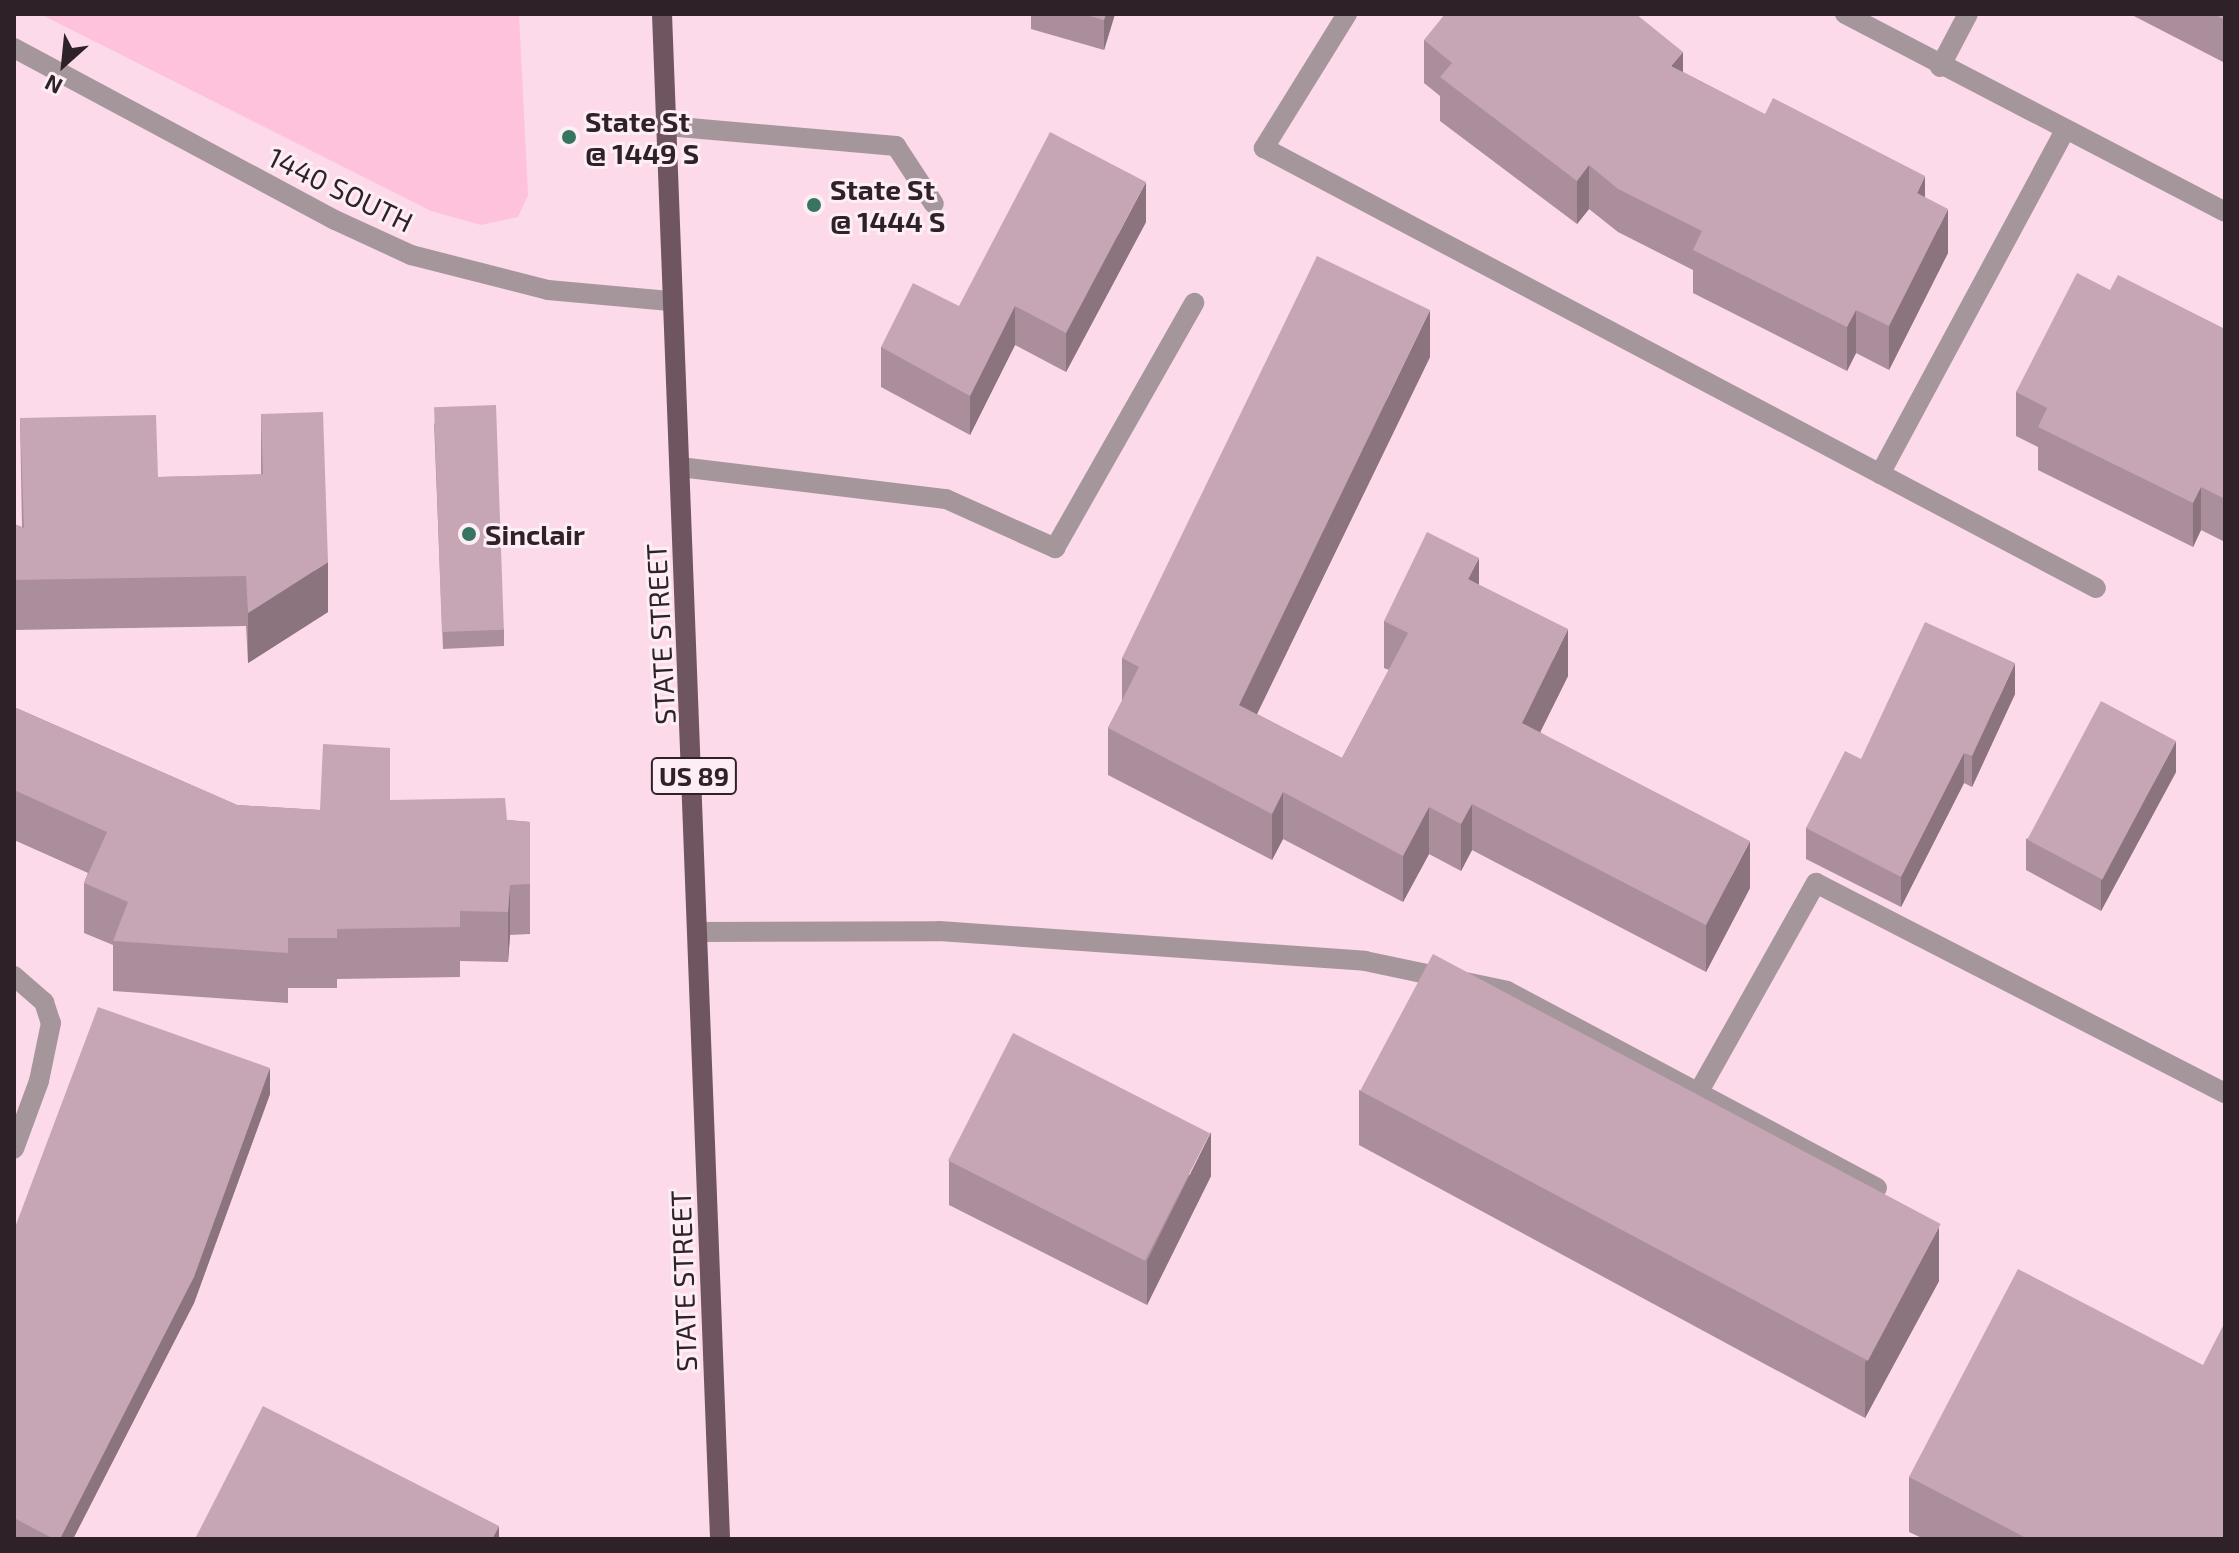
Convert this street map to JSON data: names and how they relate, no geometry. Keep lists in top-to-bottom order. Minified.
{"streets":{"main road":["STATE STREET","US 89"],"street":["1440 SOUTH"]},"crossings":[["1440 SOUTH","STATE STREET"]],"places":["State St @ 1449 S","State St @ 1444 S","Sinclair"],"north":"bottom left"}
